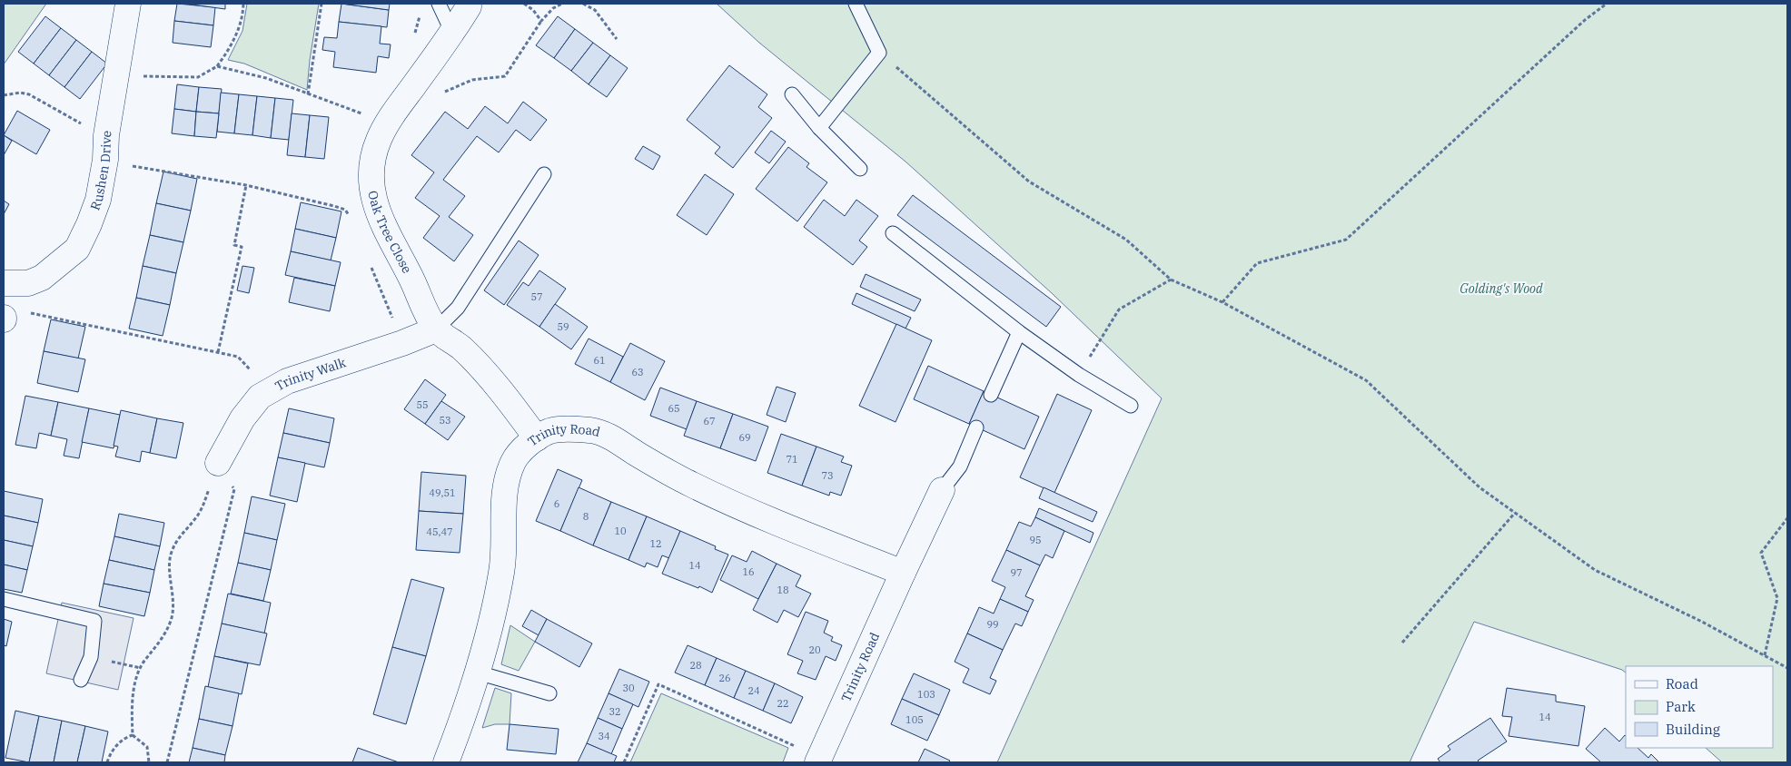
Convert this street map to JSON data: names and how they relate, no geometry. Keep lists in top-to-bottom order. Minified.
{"streets":{"street":["Rushen Drive","Oak Tree Close","Trinity Walk","Trinity Road"]},"crossings":[["Oak Tree Close","Trinity Walk"],["Oak Tree Close","Trinity Road"]],"parks":["Golding's Wood"],"house_numbers":["57","59","61","63","55","65","53","67","69","71","73","49,51","6","8","10","45,47","95","12","14","16","97","18","99","20","28","26","30","24","103","22","32","14","105","34"],"legend":["Road","Park","Building"]}
